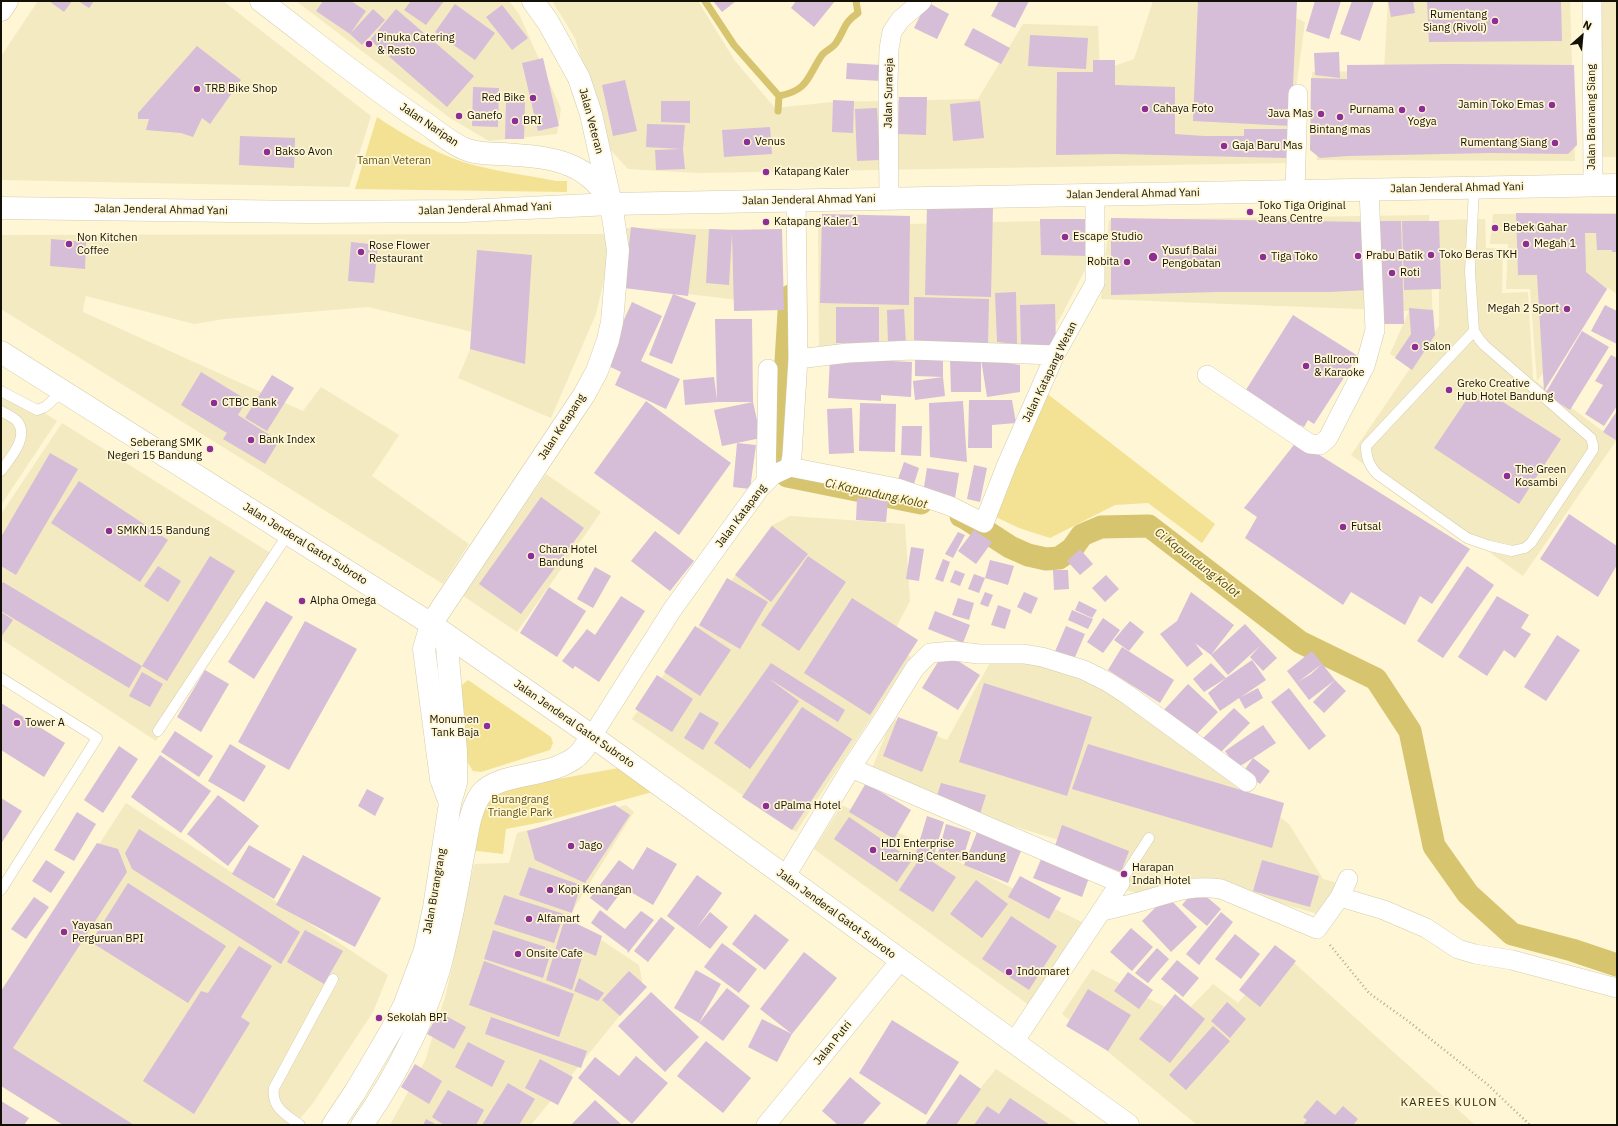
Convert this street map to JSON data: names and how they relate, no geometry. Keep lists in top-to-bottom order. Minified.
{"streets":{"main road":["Jalan Veteran","Jalan Naripan","Jalan Jenderal Ahmad Yani","Jalan Ketapang","Jalan Jenderal Gatot Subroto","Jalan Burangrang"],"street":["Jalan Surareja","Jalan Baranang Siang","Jalan Katapang Wetan","Jalan Katapang","Jalan Putri"]},"crossings":[["Jalan Surareja","Jalan Jenderal Ahmad Yani"],["Jalan Baranang Siang","Jalan Jenderal Ahmad Yani"],["Jalan Veteran","Jalan Naripan"],["Jalan Veteran","Jalan Jenderal Ahmad Yani"],["Jalan Veteran","Jalan Ketapang"],["Jalan Naripan","Jalan Jenderal Ahmad Yani"],["Jalan Naripan","Jalan Ketapang"],["Jalan Jenderal Ahmad Yani","Jalan Katapang Wetan"],["Jalan Jenderal Ahmad Yani","Jalan Ketapang"],["Jalan Katapang Wetan","Jalan Katapang"],["Jalan Ketapang","Jalan Jenderal Gatot Subroto"],["Jalan Ketapang","Jalan Burangrang"],["Jalan Katapang","Jalan Jenderal Gatot Subroto"],["Jalan Katapang","Jalan Burangrang"],["Jalan Jenderal Gatot Subroto","Jalan Burangrang"],["Jalan Jenderal Gatot Subroto","Jalan Putri"]],"districts":["KAREES KULON"],"water":["Ci Kapundung Kolot"],"parks":["Taman Veteran","Burangrang Triangle Park"],"places":["Rumentang Siang (Rivoli)","Pinuka Catering & Resto","TRB Bike Shop","Red Bike","Jamin Toko Emas","Cahaya Foto","Yogya","Purnama","Java Mas","Ganefo","Bintang mas","BRI","Venus","Rumentang Siang","Gaja Baru Mas","Bakso Avon","Katapang Kaler","Toko Tiga Original Jeans Centre","Katapang Kaler 1","Bebek Gahar","Escape Studio","Non Kitchen Coffee","Megah 1","Rose Flower Restaurant","Toko Beras TKH","Prabu Batik","Yusuf Balai Pengobatan","Tiga Toko","Robita","Roti","Megah 2 Sport","Salon","Ballroom & Karaoke","Greko Creative Hub Hotel Bandung","CTBC Bank","Bank Index","Seberang SMK Negeri 15 Bandung","The Green Kosambi","Futsal","SMKN 15 Bandung","Chara Hotel Bandung","Alpha Omega","Tower A","Monumen Tank Baja","dPalma Hotel","Jago","HDI Enterprise Learning Center Bandung","Harapan Indah Hotel","Kopi Kenangan","Alfamart","Yayasan Perguruan BPI","Onsite Cafe","Indomaret","Sekolah BPI"],"north":"top right"}
